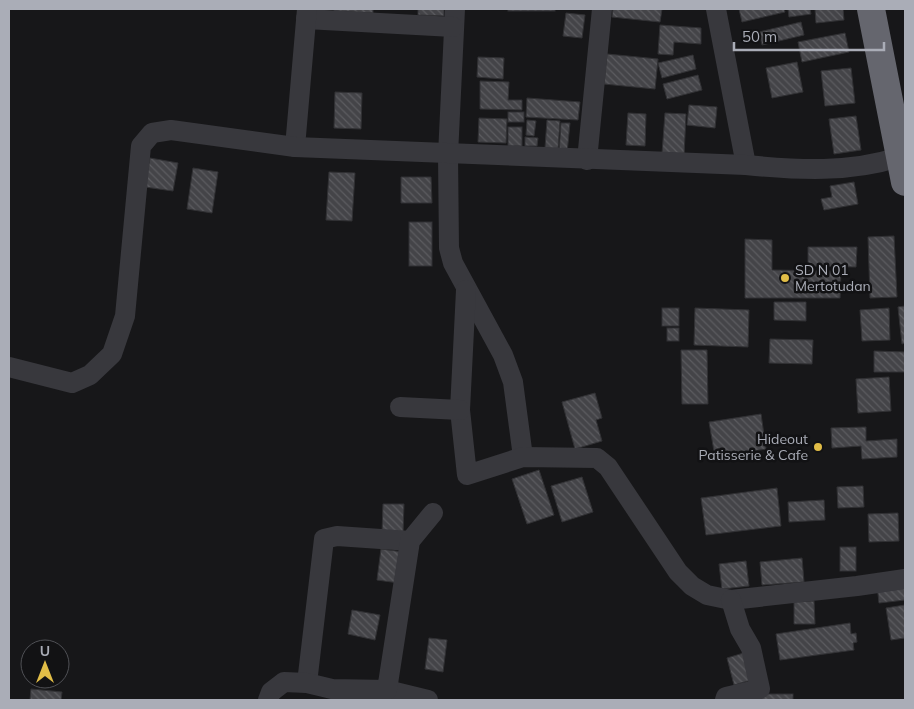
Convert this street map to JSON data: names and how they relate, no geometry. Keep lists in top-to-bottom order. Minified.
{"places":["SD N 01 Mertotudan","Hideout Patisserie & Cafe"],"scale_bar":"50 m","north":"top"}
